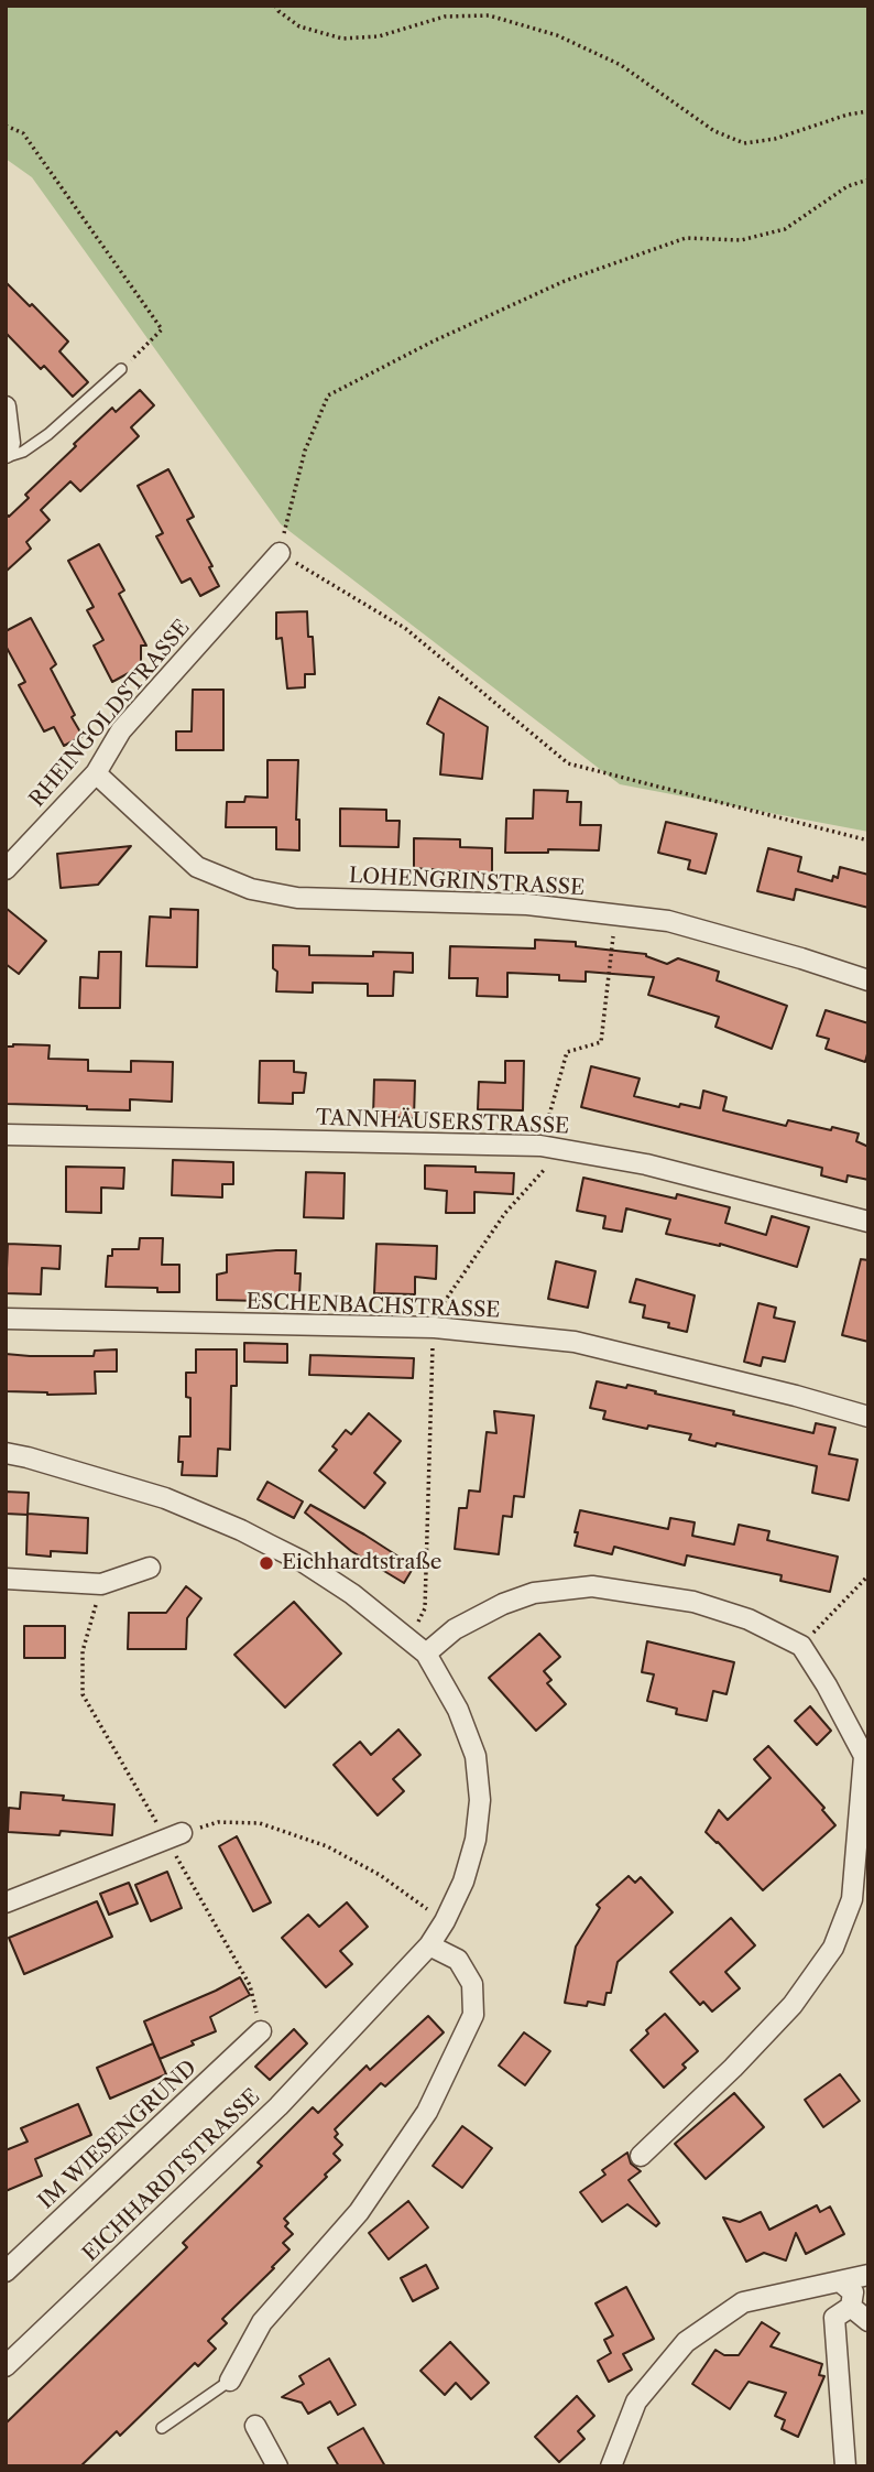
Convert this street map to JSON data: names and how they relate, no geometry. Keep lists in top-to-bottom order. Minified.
{"streets":{"street":["RHEINGOLDSTRASSE","LOHENGRINSTRASSE","TANNHÄUSERSTRASSE","ESCHENBACHSTRASSE","IM WIESENGRUND","EICHHARDTSTRASSE"]},"crossings":[["RHEINGOLDSTRASSE","LOHENGRINSTRASSE"]],"places":["Eichhardtstraße"]}
